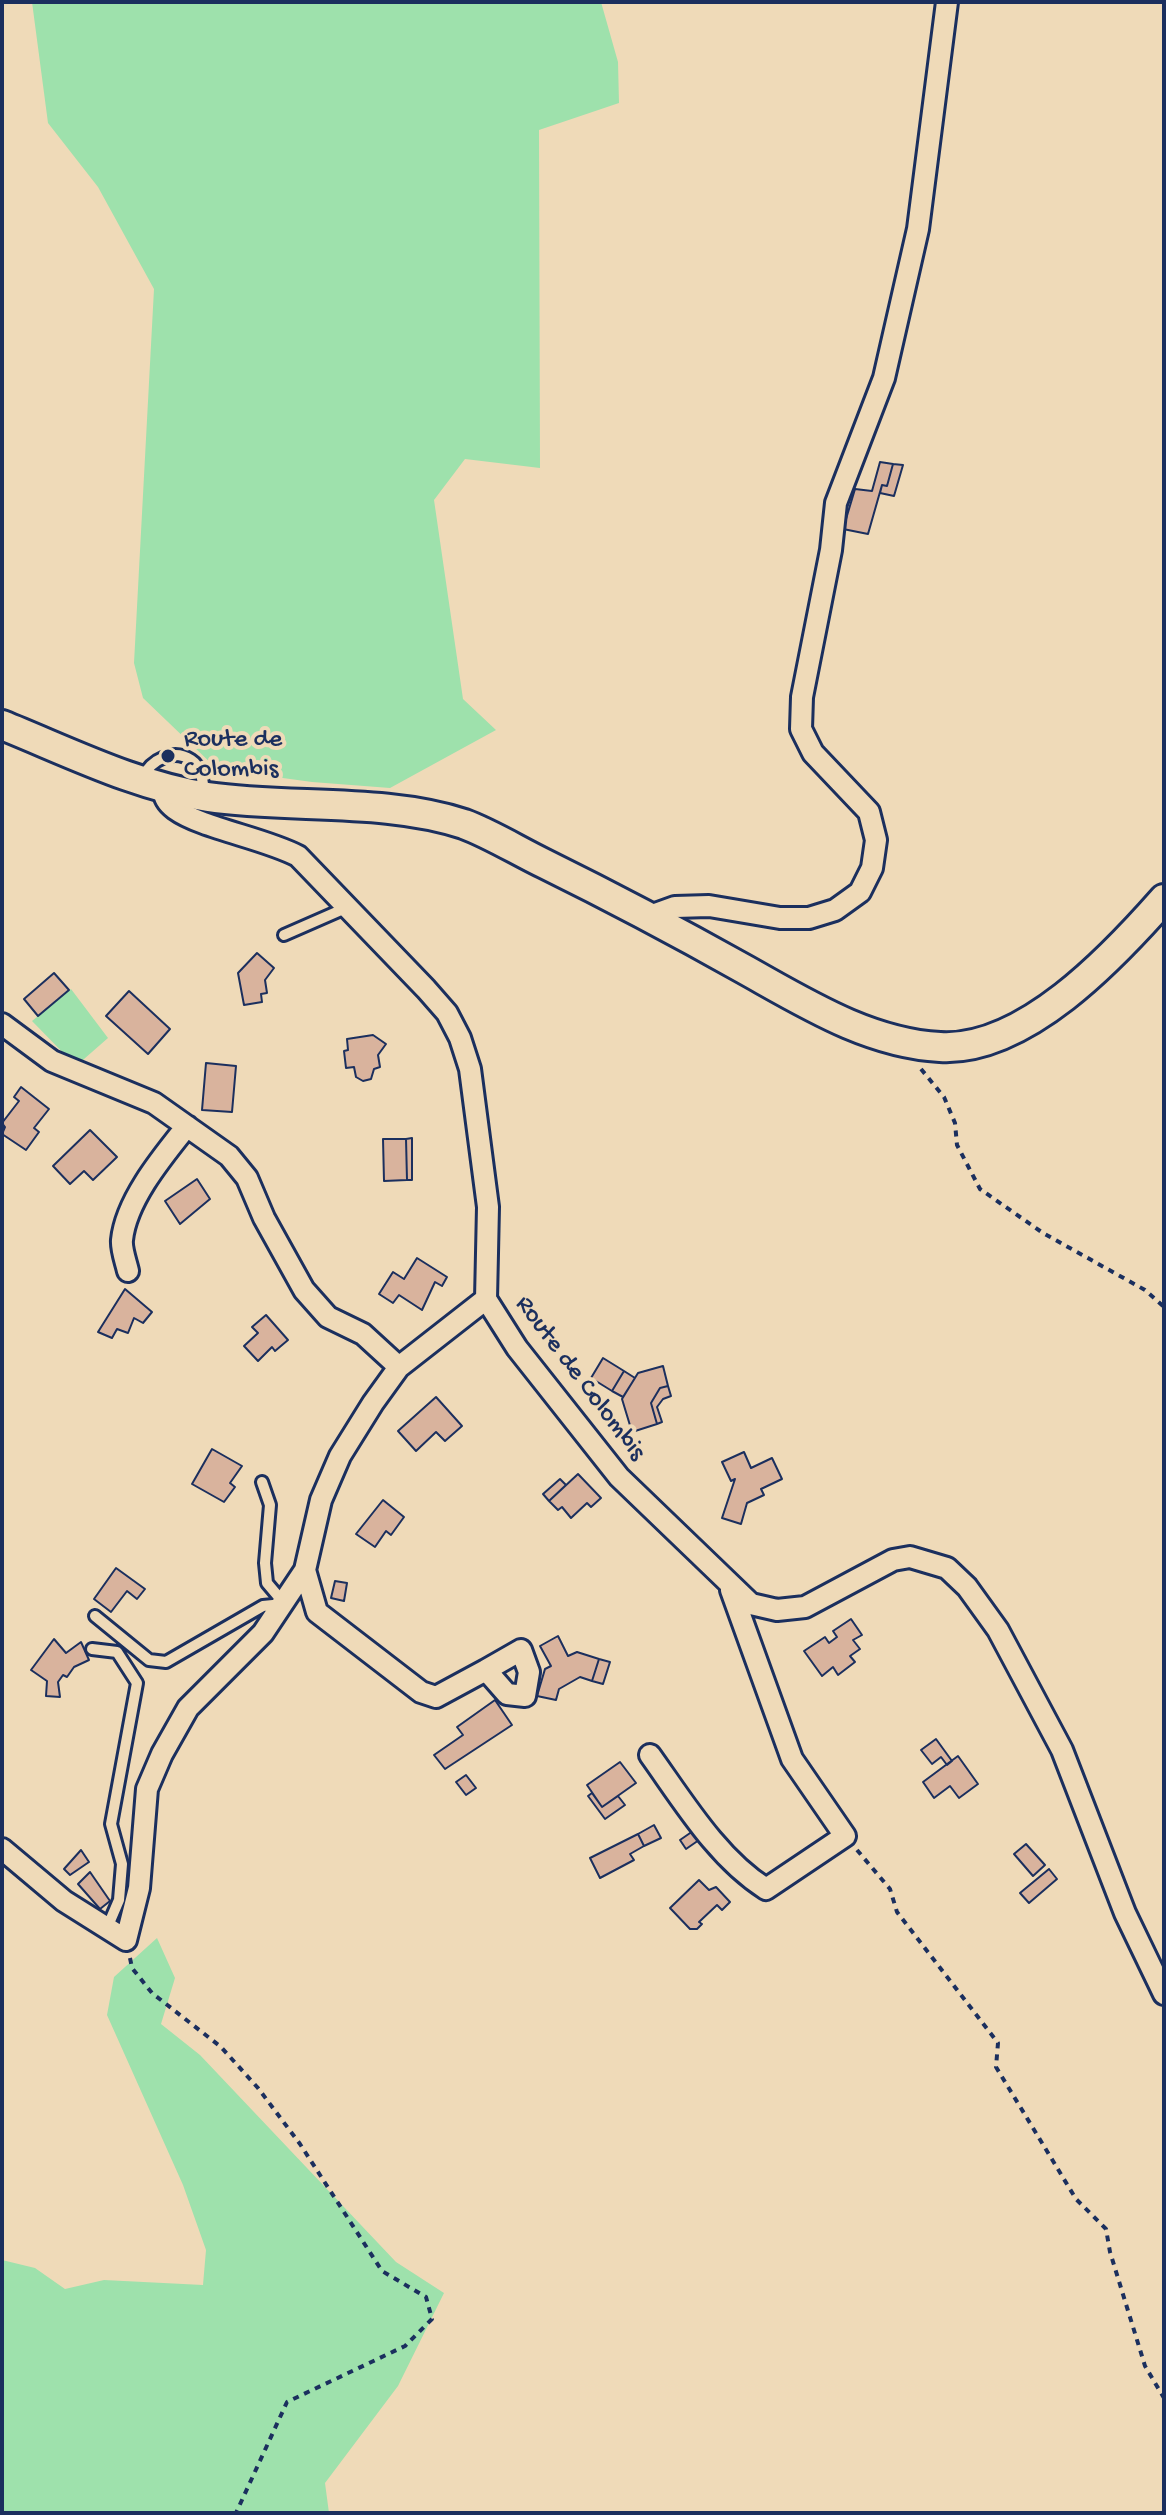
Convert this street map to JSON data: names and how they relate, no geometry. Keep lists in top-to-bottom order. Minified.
{"streets":{"street":["Route de Colombis"]},"places":["Route de Colombis"]}
